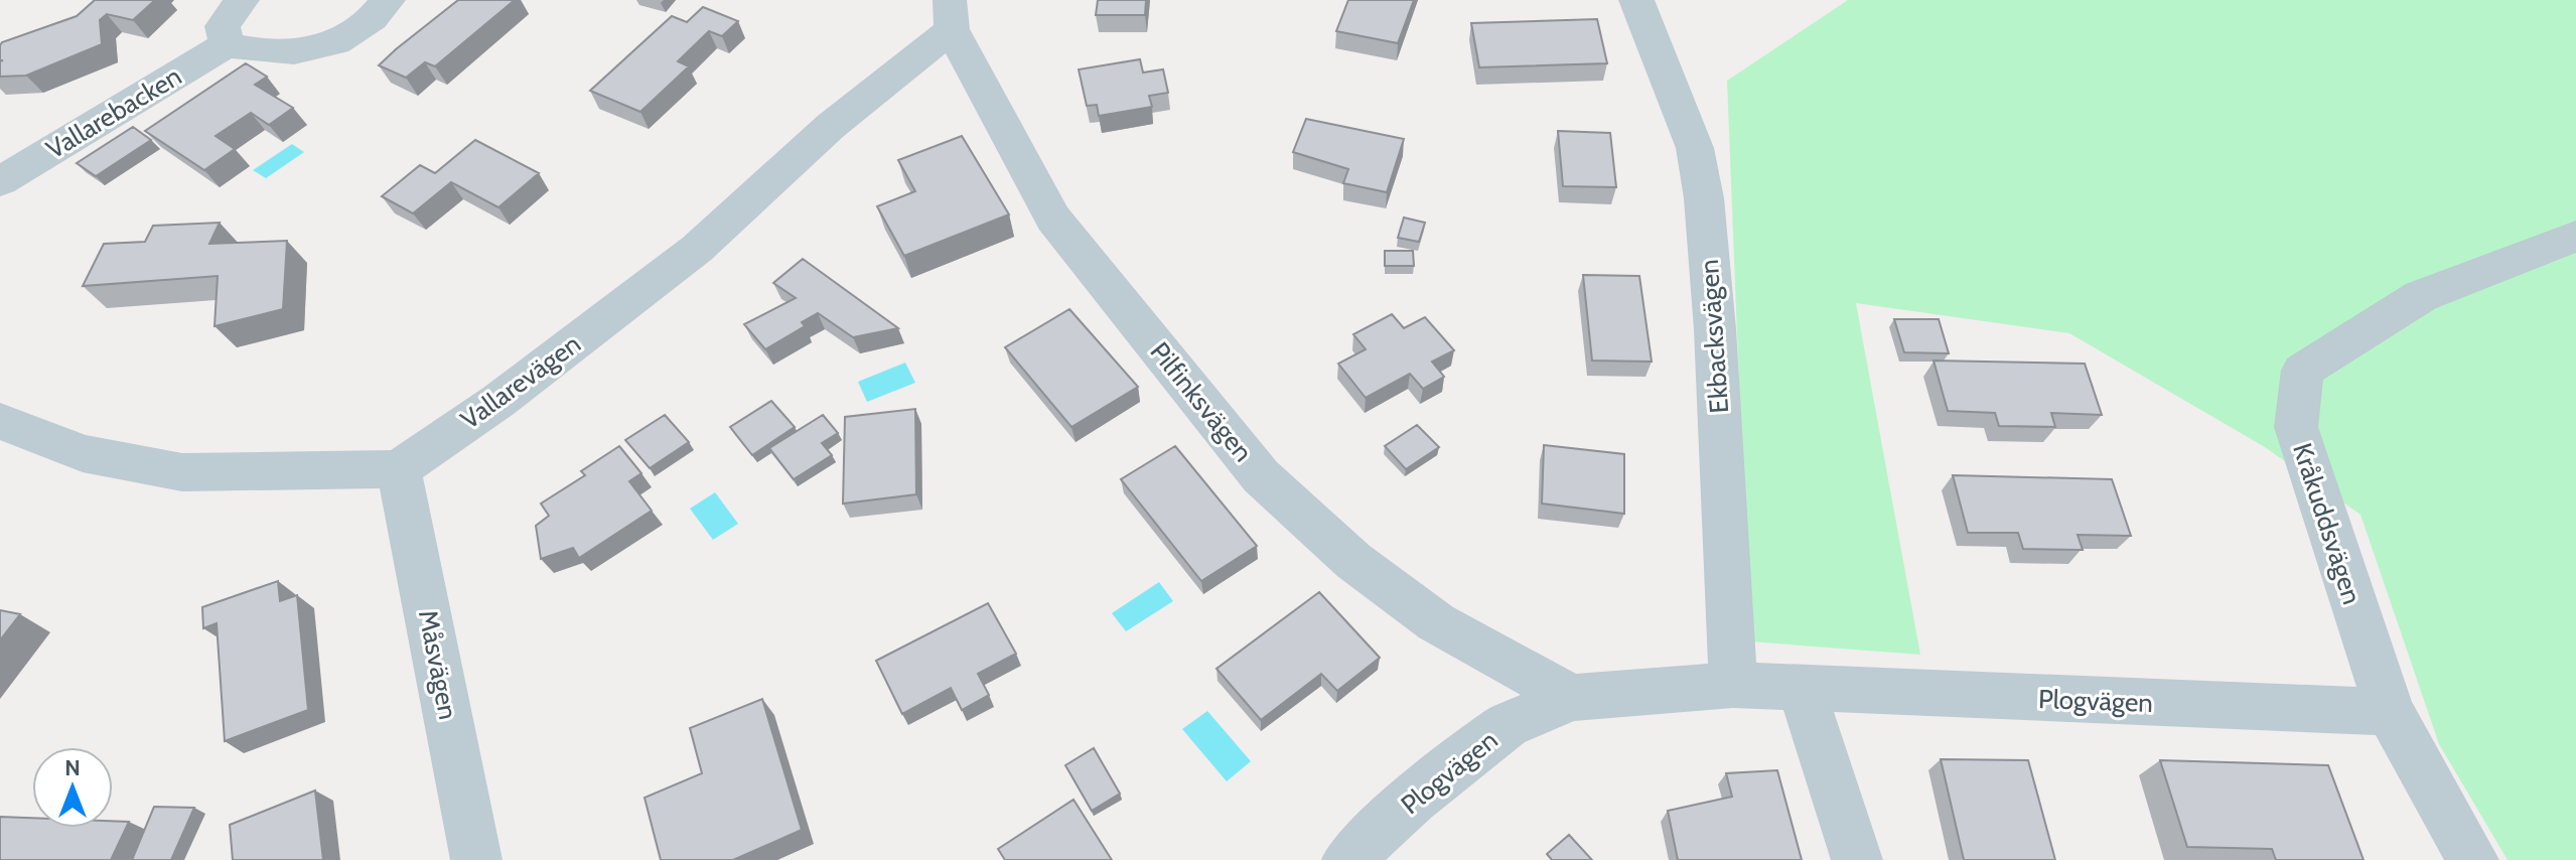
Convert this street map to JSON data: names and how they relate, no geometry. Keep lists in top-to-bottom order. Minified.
{"streets":{"street":["Vallarebacken","Ekbacksvägen","Vallarevägen","Pilfinksvägen","Kråkuddsvägen","Måsvägen","Plogvägen"]},"crossings":[["Ekbacksvägen","Plogvägen"],["Vallarevägen","Pilfinksvägen"],["Vallarevägen","Måsvägen"],["Pilfinksvägen","Plogvägen"],["Kråkuddsvägen","Plogvägen"]],"north":"top"}
